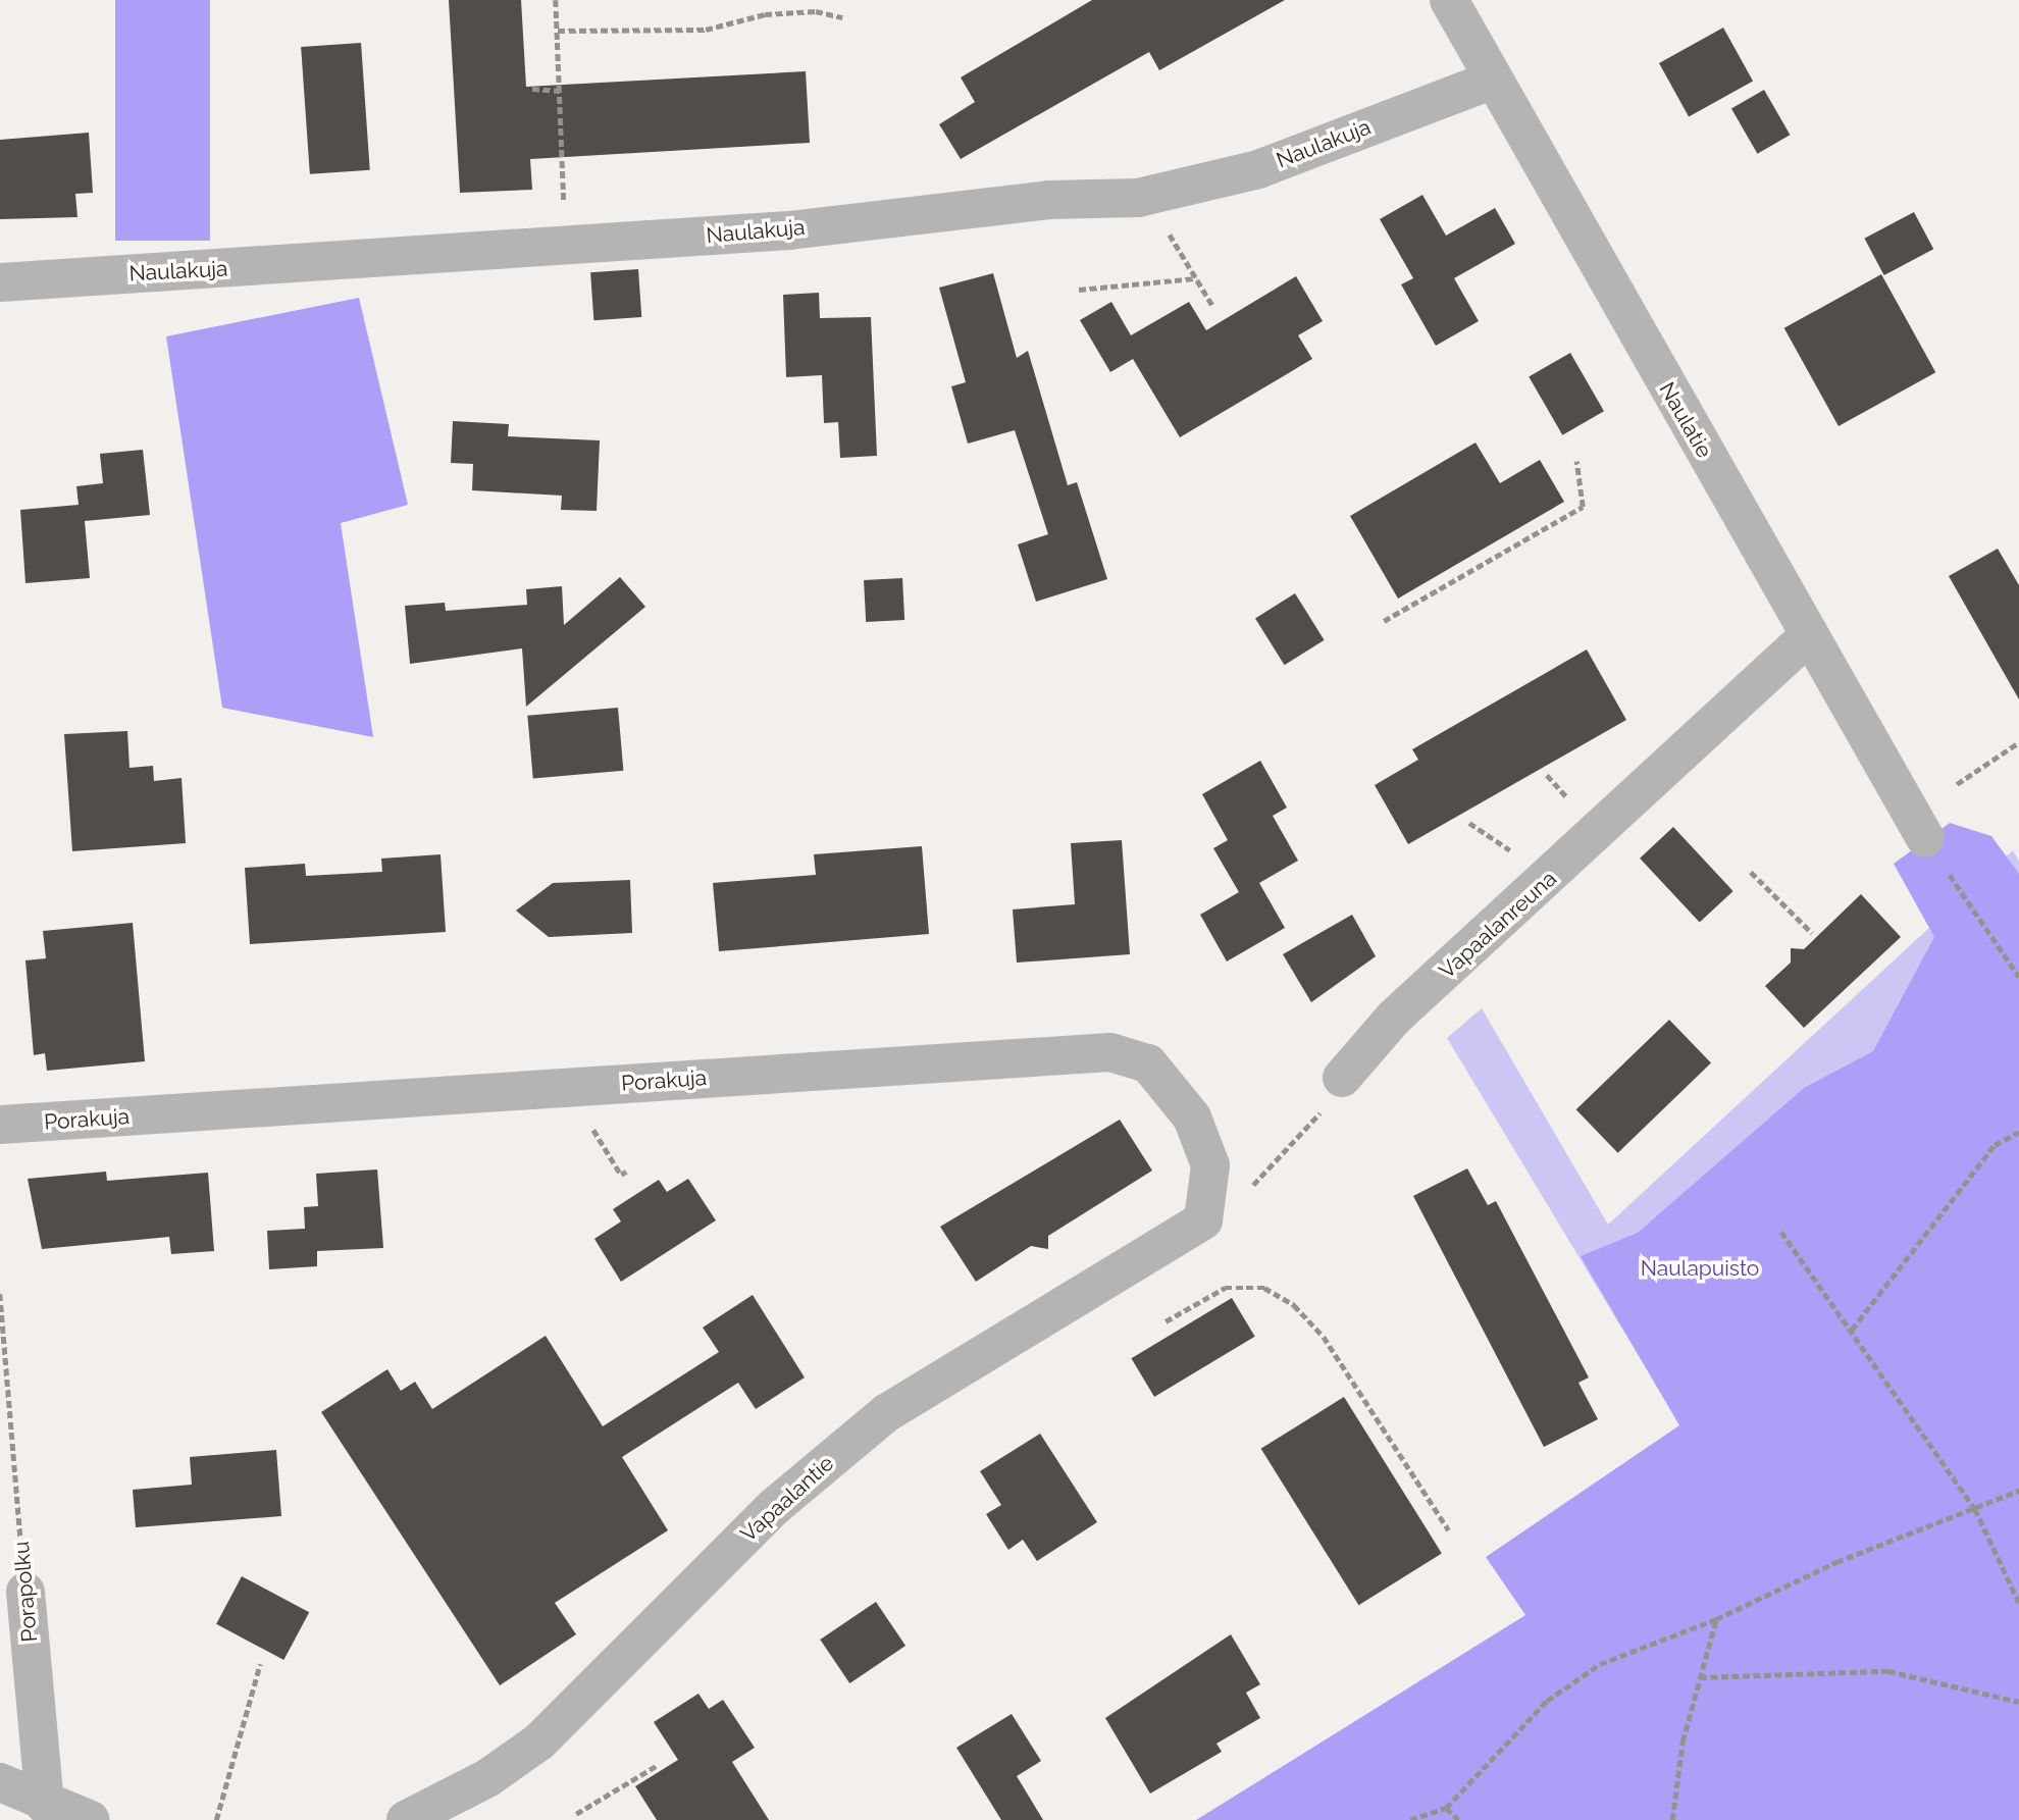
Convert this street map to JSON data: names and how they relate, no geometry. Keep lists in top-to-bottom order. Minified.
{"streets":{"street":["Naulakuja","Naulatie","Vapaalanreuna","Porakuja","Vapaalantie","Porapolku"]},"crossings":[["Naulakuja","Naulatie"],["Naulatie","Vapaalanreuna"],["Porakuja","Vapaalantie"]],"parks":["Naulapuisto"]}
